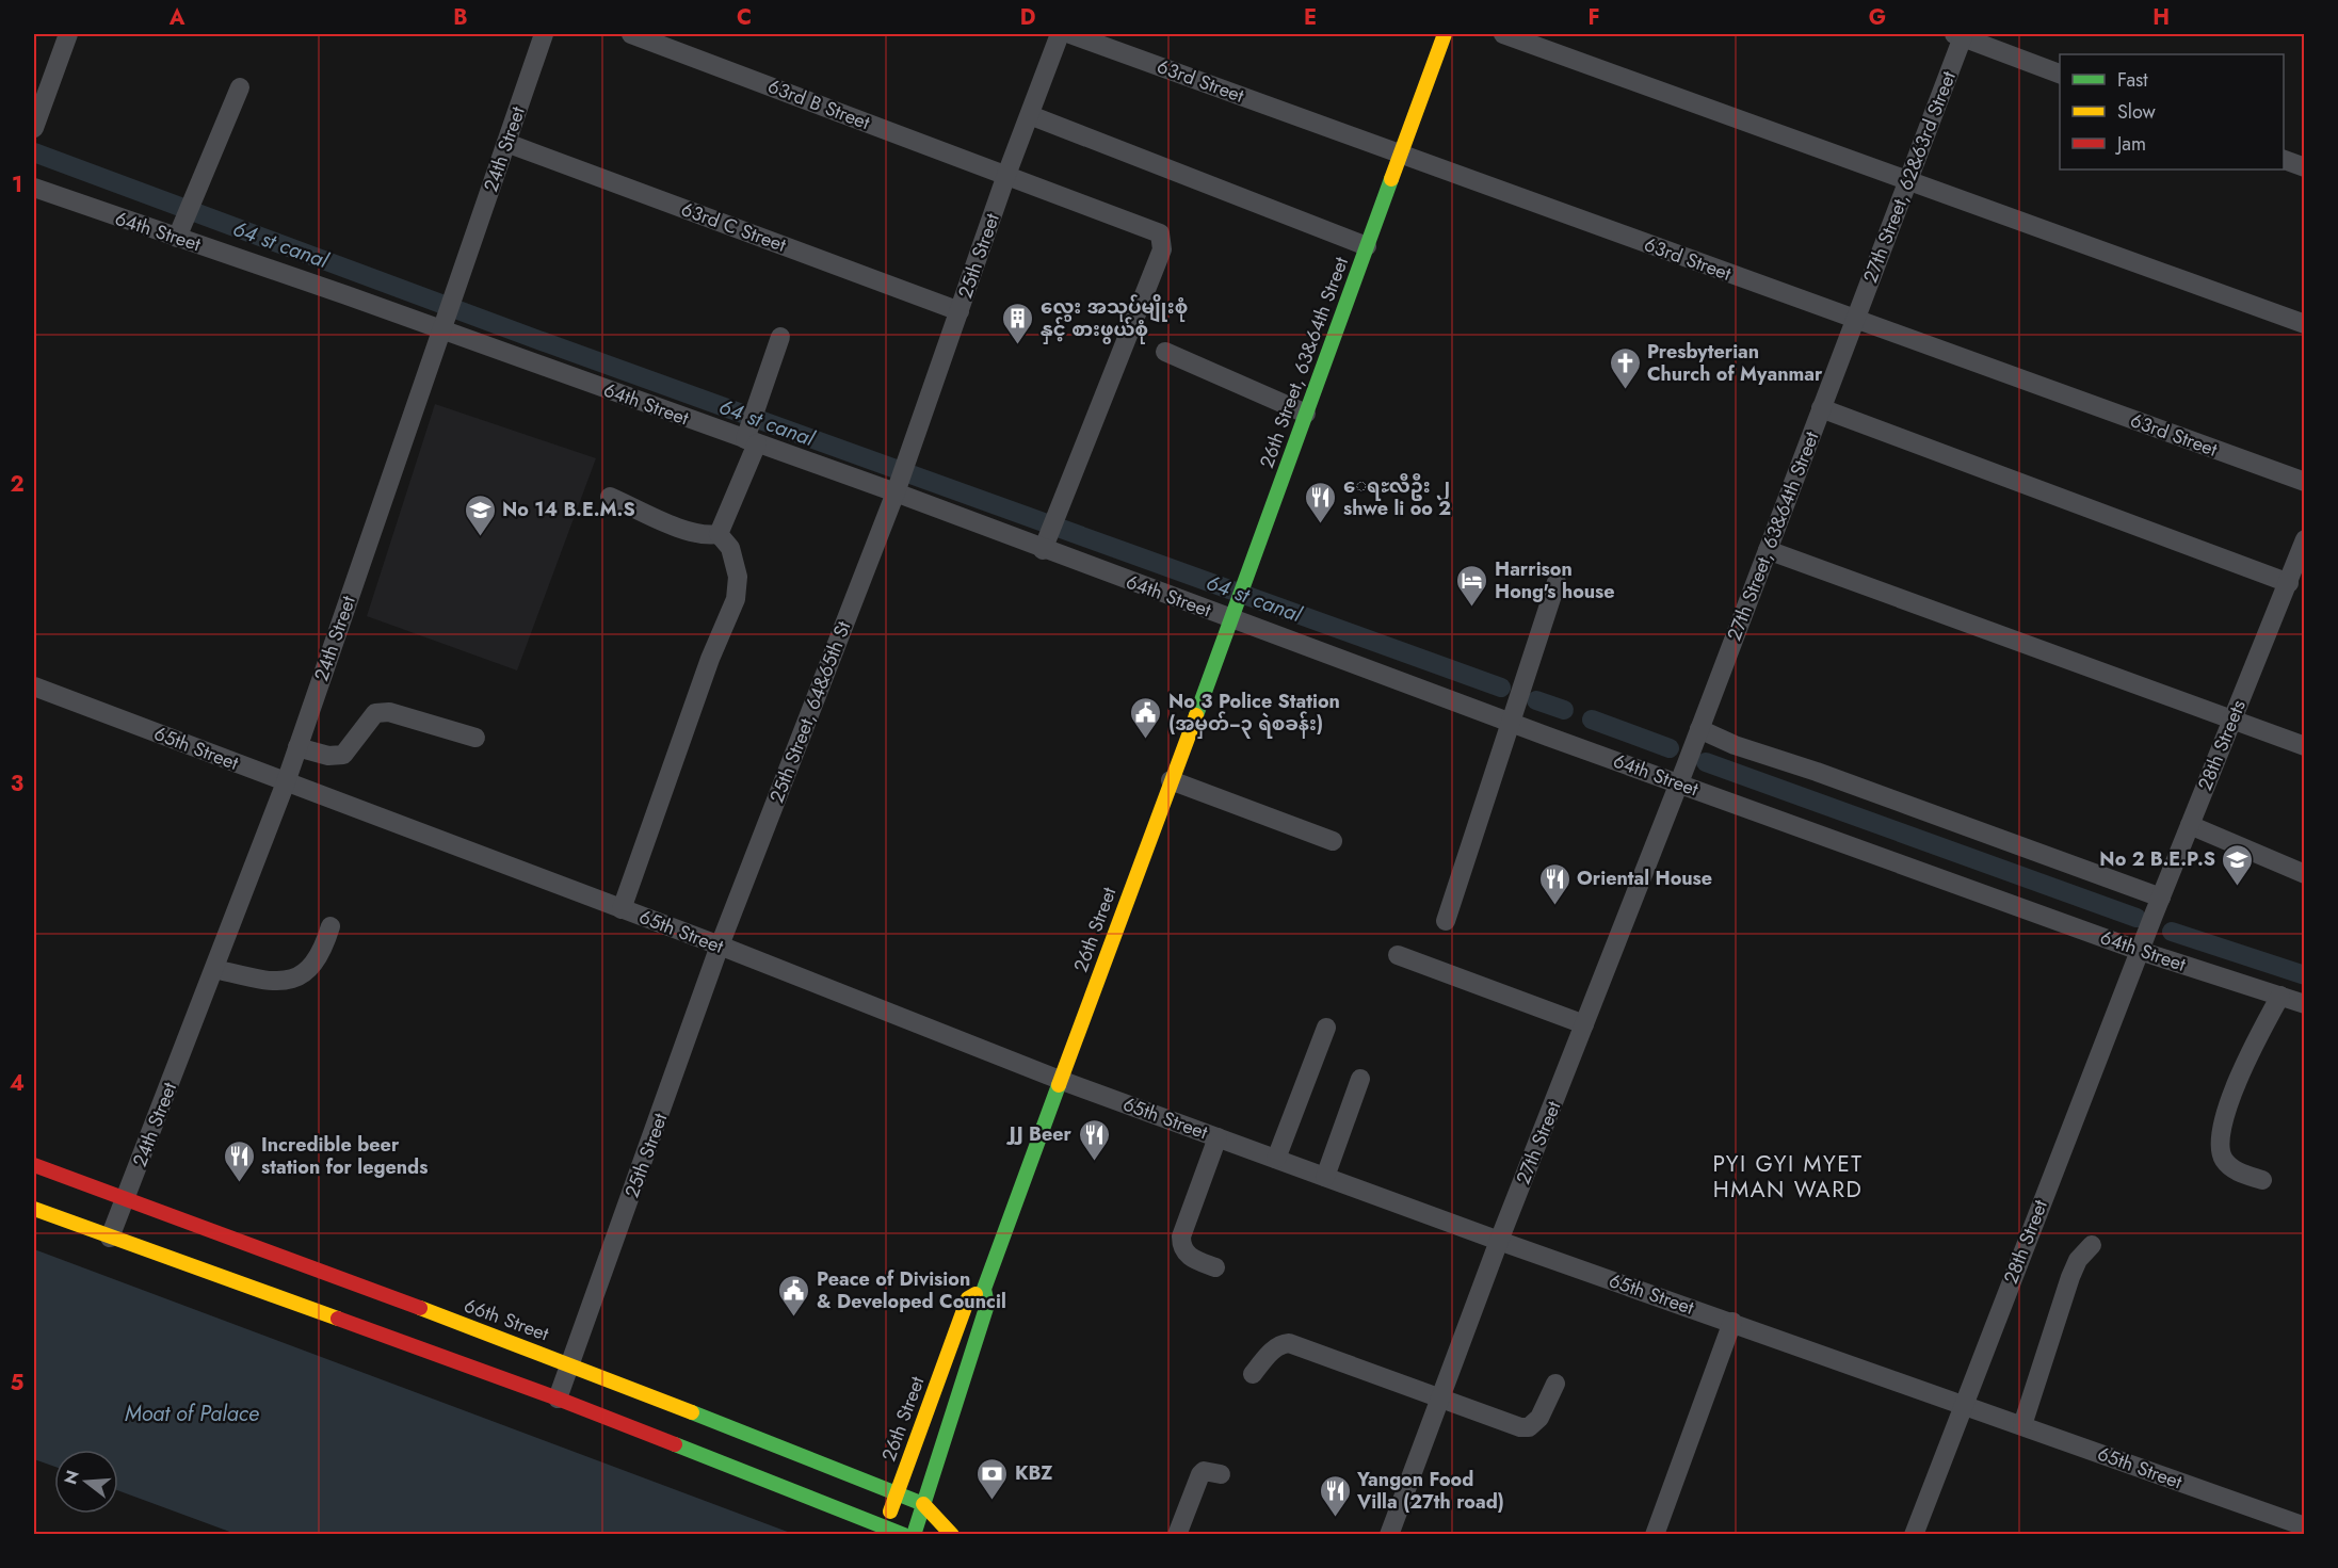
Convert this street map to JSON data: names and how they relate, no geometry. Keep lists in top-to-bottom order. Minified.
{"streets":{"main road":["26th Street, 63&64th Street","26th Street","66th Street"],"street":["63rd Street","63rd B Street","24th Street","27th Street, 62&63rd Street","63rd C Street","64th Street","25th Street","27th Street, 63&64th Street","25th Street, 64&65th St","28th Streets","65th Street","27th Street","28th Street"]},"crossings":[["63rd Street","27th Street, 62&63rd Street"],["63rd Street","26th Street, 63&64th Street"],["63rd Street","27th Street, 63&64th Street"],["63rd B Street","64th Street"],["63rd B Street","25th Street"],["24th Street","63rd C Street"],["24th Street","64th Street"],["24th Street","65th Street"],["24th Street","66th Street"],["27th Street, 62&63rd Street","27th Street, 63&64th Street"],["63rd C Street","25th Street"],["64th Street","25th Street"],["64th Street","27th Street, 63&64th Street"],["64th Street","25th Street, 64&65th St"],["64th Street","28th Streets"],["64th Street","26th Street"],["64th Street","27th Street"],["64th Street","28th Street"],["25th Street","25th Street, 64&65th St"],["25th Street","65th Street"],["25th Street","66th Street"],["26th Street, 63&64th Street","26th Street"],["27th Street, 63&64th Street","27th Street"],["25th Street, 64&65th St","65th Street"],["28th Streets","28th Street"],["65th Street","26th Street"],["65th Street","27th Street"],["65th Street","28th Street"],["26th Street","66th Street"]],"districts":["PYI GYI MYET HMAN WARD"],"water":["64 st canal","Moat of Palace"],"places":{"building":["လွေး အသုပ်မျိုးစုံ နှင့် စားဖွယ်စုံ"],"church":["Presbyterian Church of Myanmar"],"restaurant":["ေရႊလီဦး ၂ shwe li oo 2","Oriental House","JJ Beer","Incredible beer station for legends","Yangon Food Villa (27th road)"],"school or university":["No 14 B.E.M.S","No 2 B.E.P.S"],"hotel":["Harrison Hong's house"],"public building":["No 3 Police Station (အမှတ်−၃ ရဲစခန်း)","Peace of Division & Developed Council"],"bank":["KBZ"]},"legend":["Fast","Slow","Jam"],"north":"left","grid":{"columns":["A","B","C","D","E","F","G","H"],"rows":["1","2","3","4","5"]}}
